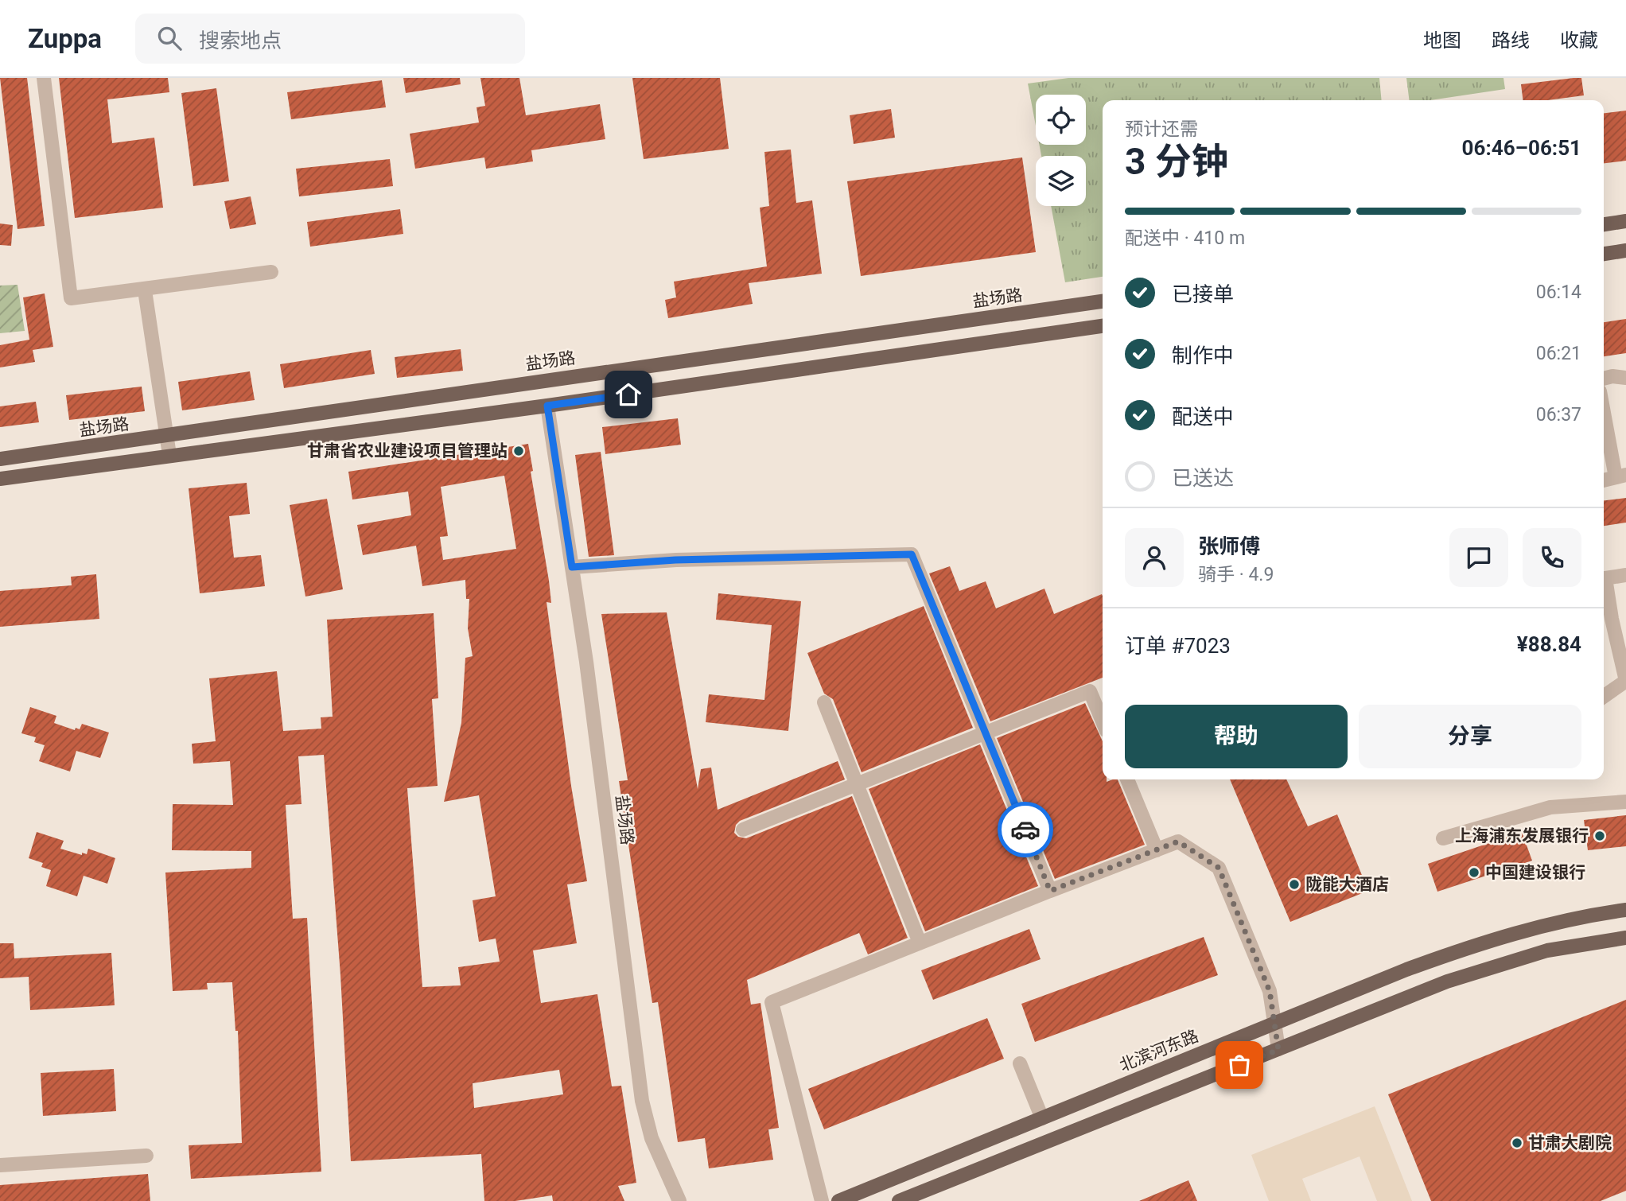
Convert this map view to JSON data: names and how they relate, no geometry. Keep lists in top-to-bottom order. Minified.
{"streets":{"main road":["盐场路","北滨河东路"]},"places":["甘肃省农业建设项目管理站","上海浦东发展银行","中国建设银行","陇能大酒店","甘肃大剧院"],"page":{"header":"Zuppa","search":"搜索地点","nav":["地图","路线","收藏"],"heading":["3 分钟","预计还需","06:46–06:51"],"panel":["张师傅","骑手 · 4.9","订单 #7023","¥88.84"],"bar":"配送中 · 410 m","list":[["已接单","06:14"],["制作中","06:21"],["配送中","06:37"],"已送达"],"buttons":["帮助","分享"]}}
